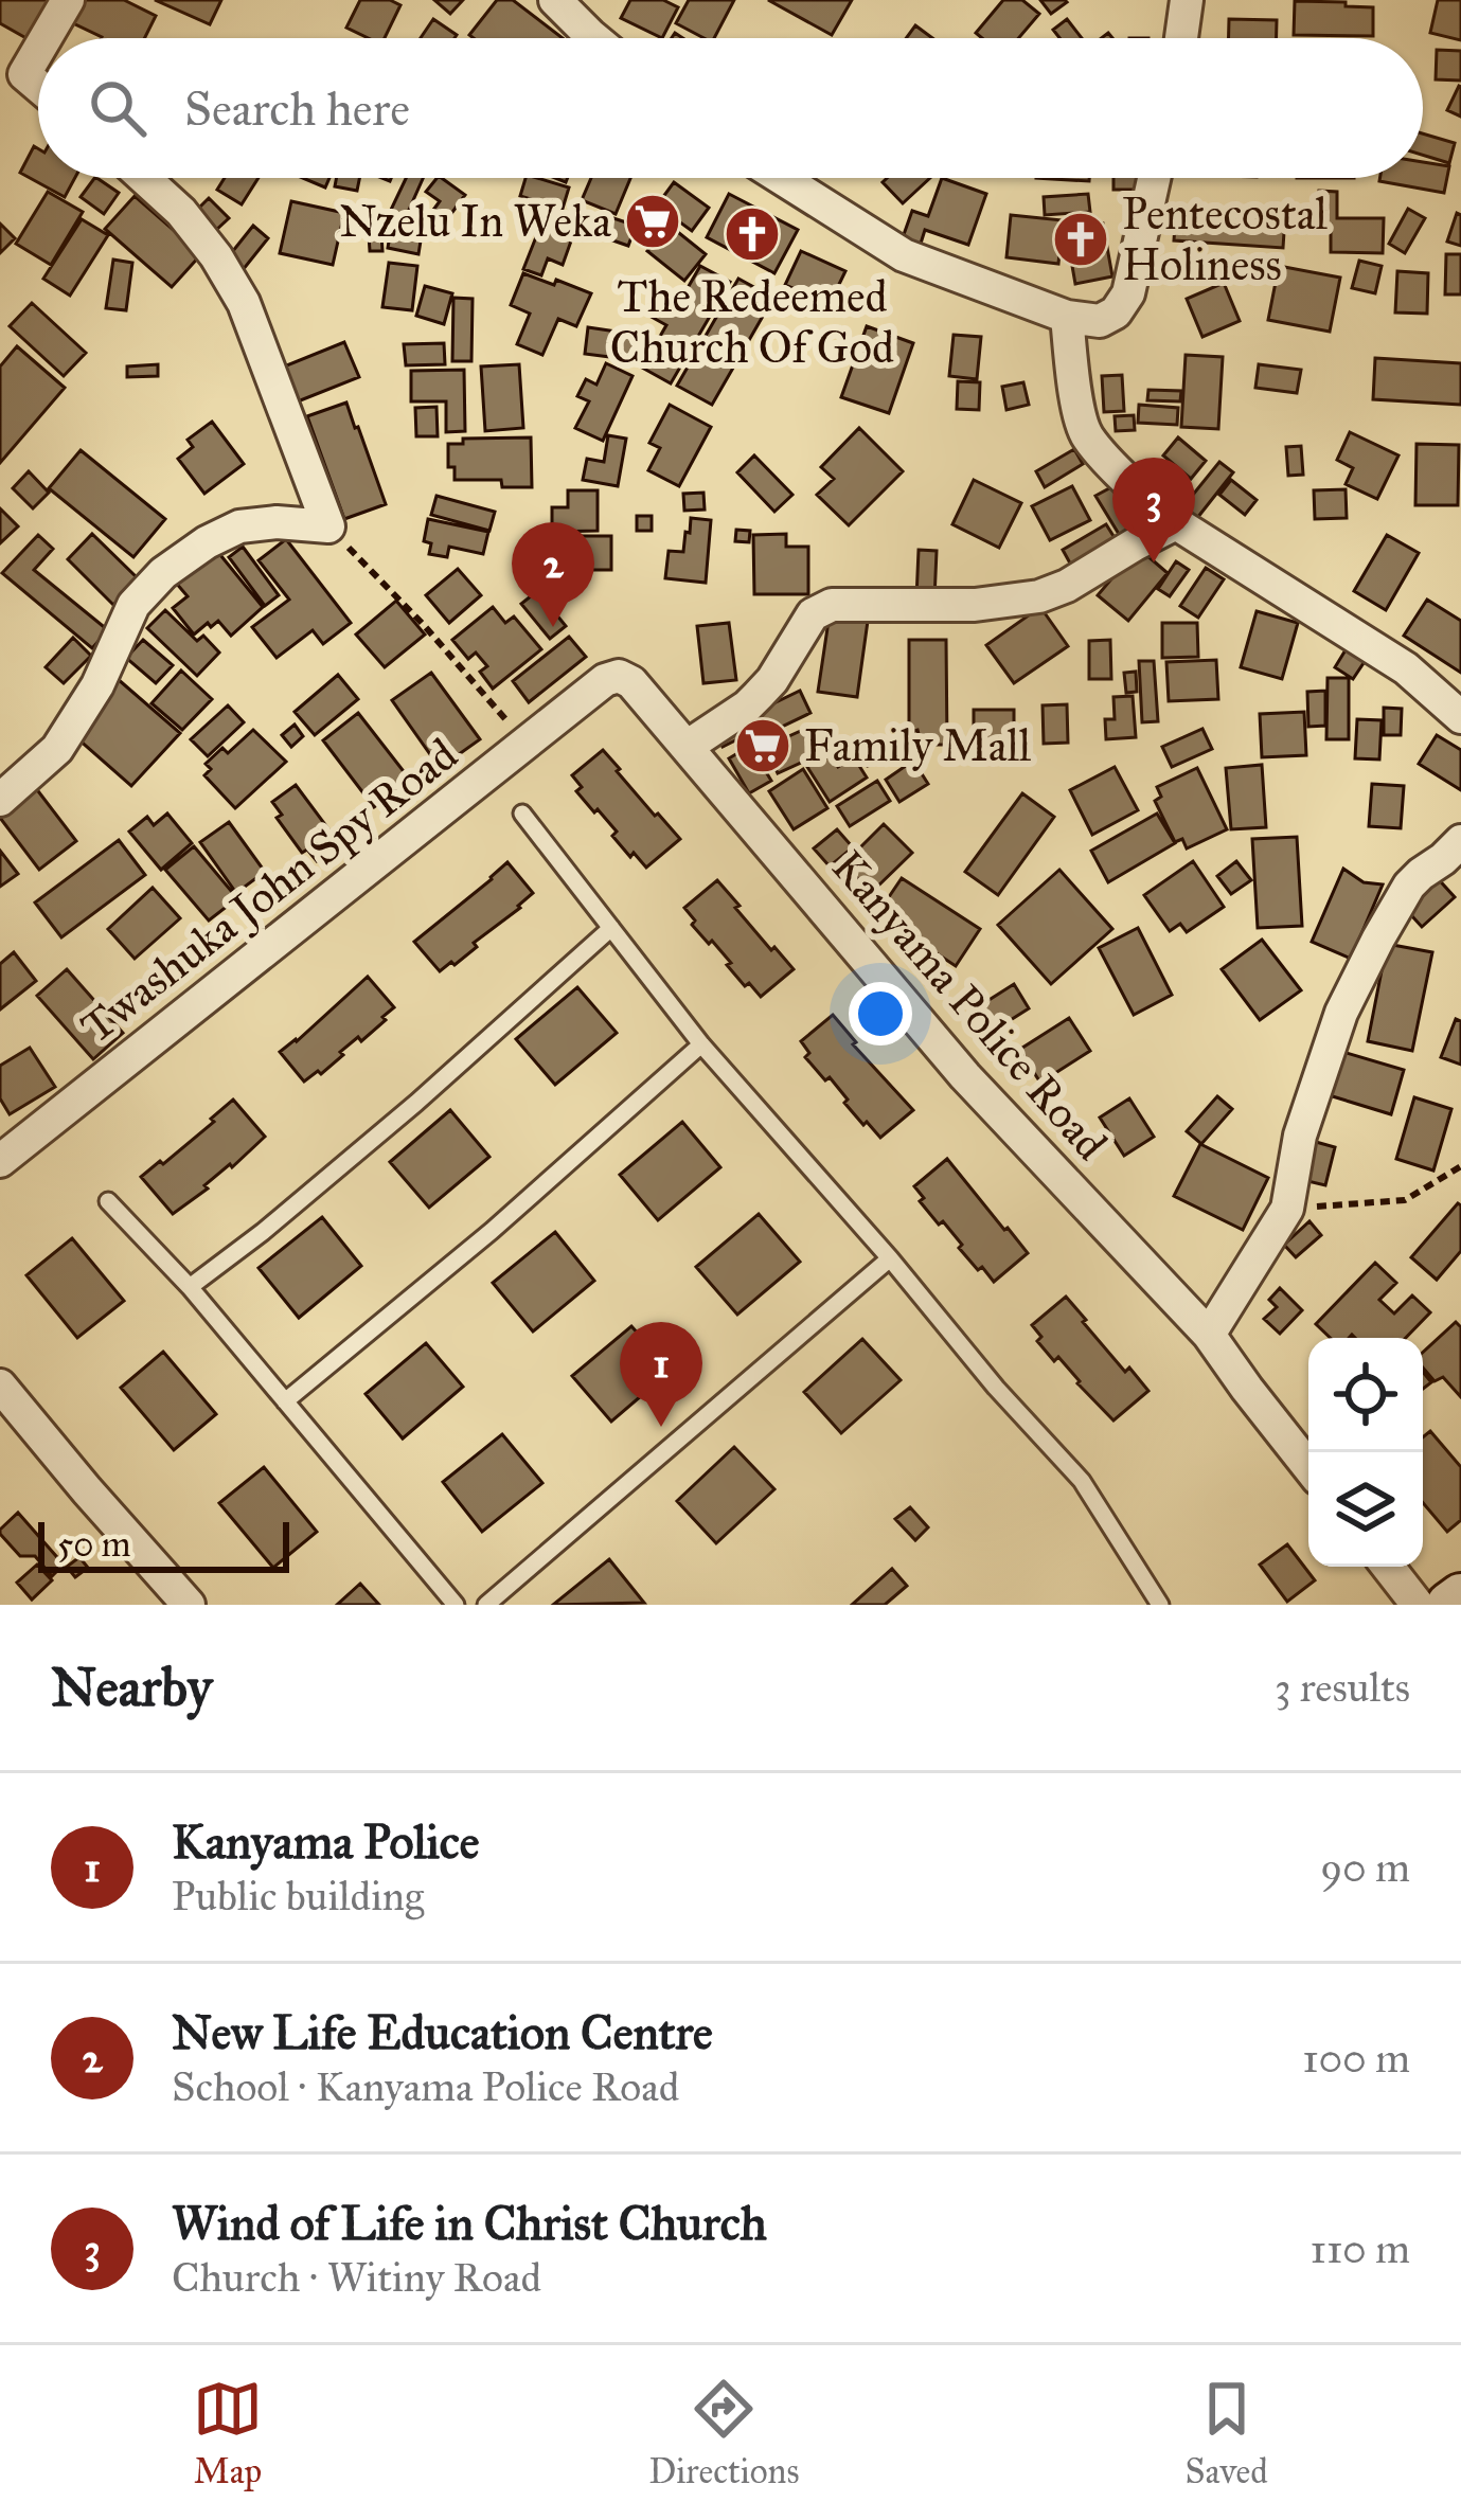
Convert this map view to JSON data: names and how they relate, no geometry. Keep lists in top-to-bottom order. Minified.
{"streets":{"street":["Twashuka John Spy Road","Kanyama Police Road"]},"crossings":[["Twashuka John Spy Road","Kanyama Police Road"]],"places":{"supermarket":["Nzelu In Weka","Family Mall"],"church":["The Redeemed Church Of God","Pentecostal Holiness"]},"scale_bar":"50 m","page":{"search":"Search here","pins":["3","2","1"],"scale":"50 m","heading":["Nearby","3 results"],"list":[{"mark":"1","name":"Kanyama Police","note":"Public building","value":"90 m"},{"mark":"2","name":"New Life Education Centre","note":"School · Kanyama Police Road","value":"100 m"},{"mark":"3","name":"Wind of Life in Christ Church","note":"Church · Witiny Road","value":"110 m"}],"nav":["Map","Directions","Saved"]}}
